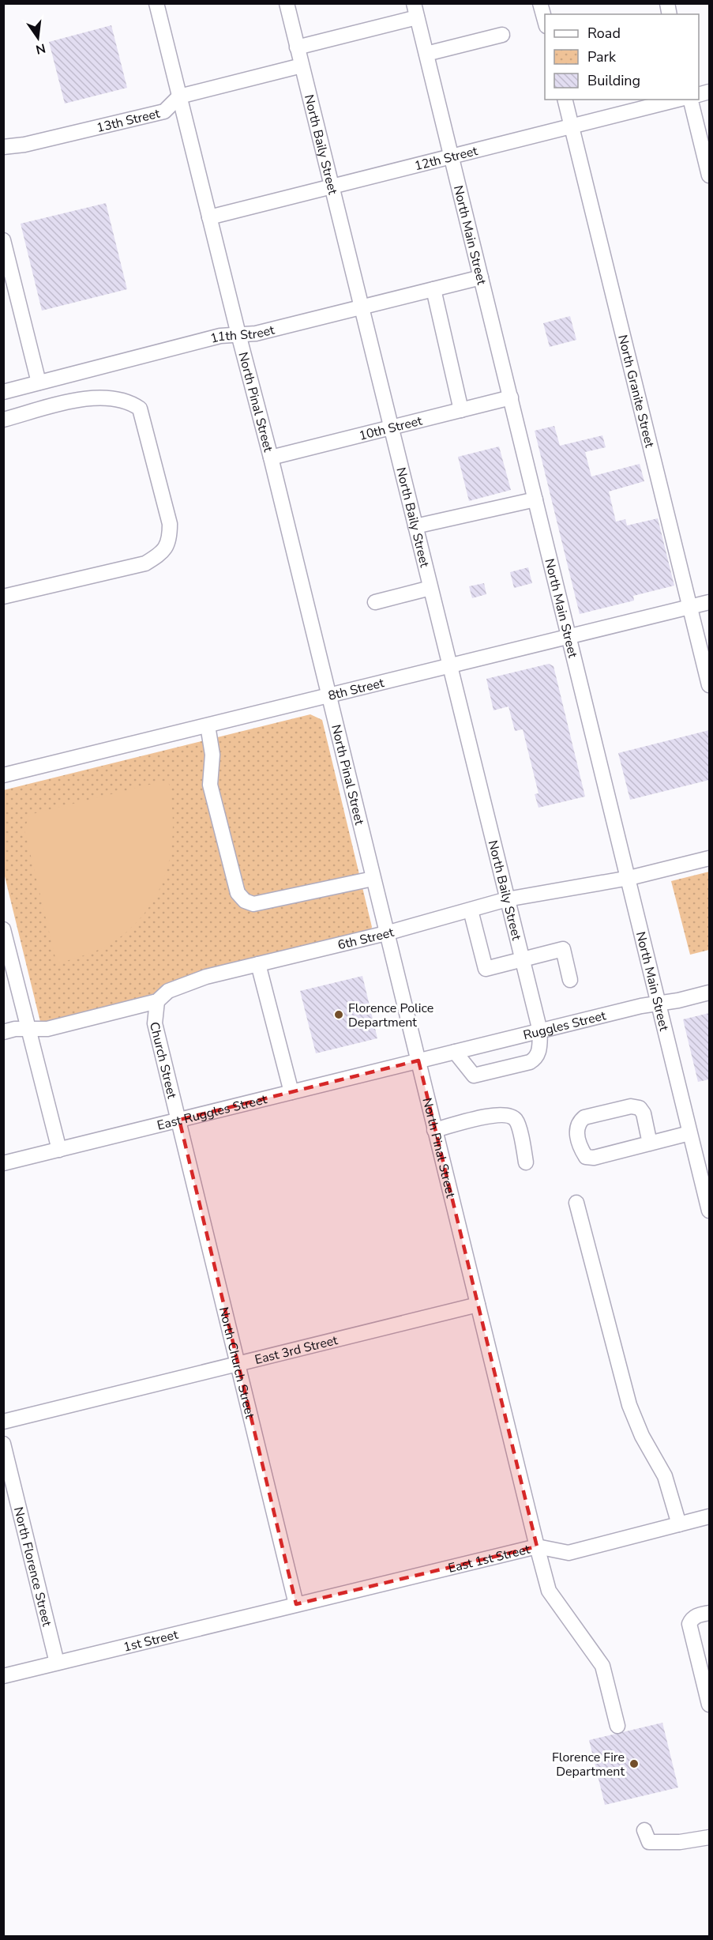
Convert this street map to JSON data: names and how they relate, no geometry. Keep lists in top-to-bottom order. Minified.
{"streets":{"street":["13th Street","North Baily Street","12th Street","North Main Street","11th Street","North Granite Street","North Pinal Street","10th Street","8th Street","6th Street","Ruggles Street","Church Street","East Ruggles Street","East 3rd Street","North Church Street","East 1st Street","North Florence Street","1st Street"]},"crossings":[["13th Street","North Baily Street"],["13th Street","North Pinal Street"],["North Baily Street","12th Street"],["North Baily Street","11th Street"],["North Baily Street","10th Street"],["North Baily Street","8th Street"],["North Baily Street","6th Street"],["North Baily Street","Ruggles Street"],["12th Street","North Main Street"],["12th Street","North Granite Street"],["12th Street","North Pinal Street"],["North Main Street","11th Street"],["North Main Street","10th Street"],["North Main Street","8th Street"],["North Main Street","6th Street"],["North Main Street","Ruggles Street"],["11th Street","North Pinal Street"],["North Granite Street","8th Street"],["North Pinal Street","10th Street"],["North Pinal Street","8th Street"],["North Pinal Street","6th Street"],["North Pinal Street","Ruggles Street"],["North Pinal Street","East Ruggles Street"],["North Pinal Street","East 3rd Street"],["North Pinal Street","East 1st Street"],["6th Street","Church Street"],["Ruggles Street","East Ruggles Street"],["Church Street","East Ruggles Street"],["Church Street","North Church Street"],["East Ruggles Street","North Church Street"],["East 3rd Street","North Church Street"],["North Church Street","East 1st Street"],["North Church Street","1st Street"],["East 1st Street","1st Street"],["North Florence Street","1st Street"]],"places":["Florence Police Department","Florence Fire Department"],"legend":["Road","Park","Building"],"north":"bottom"}
